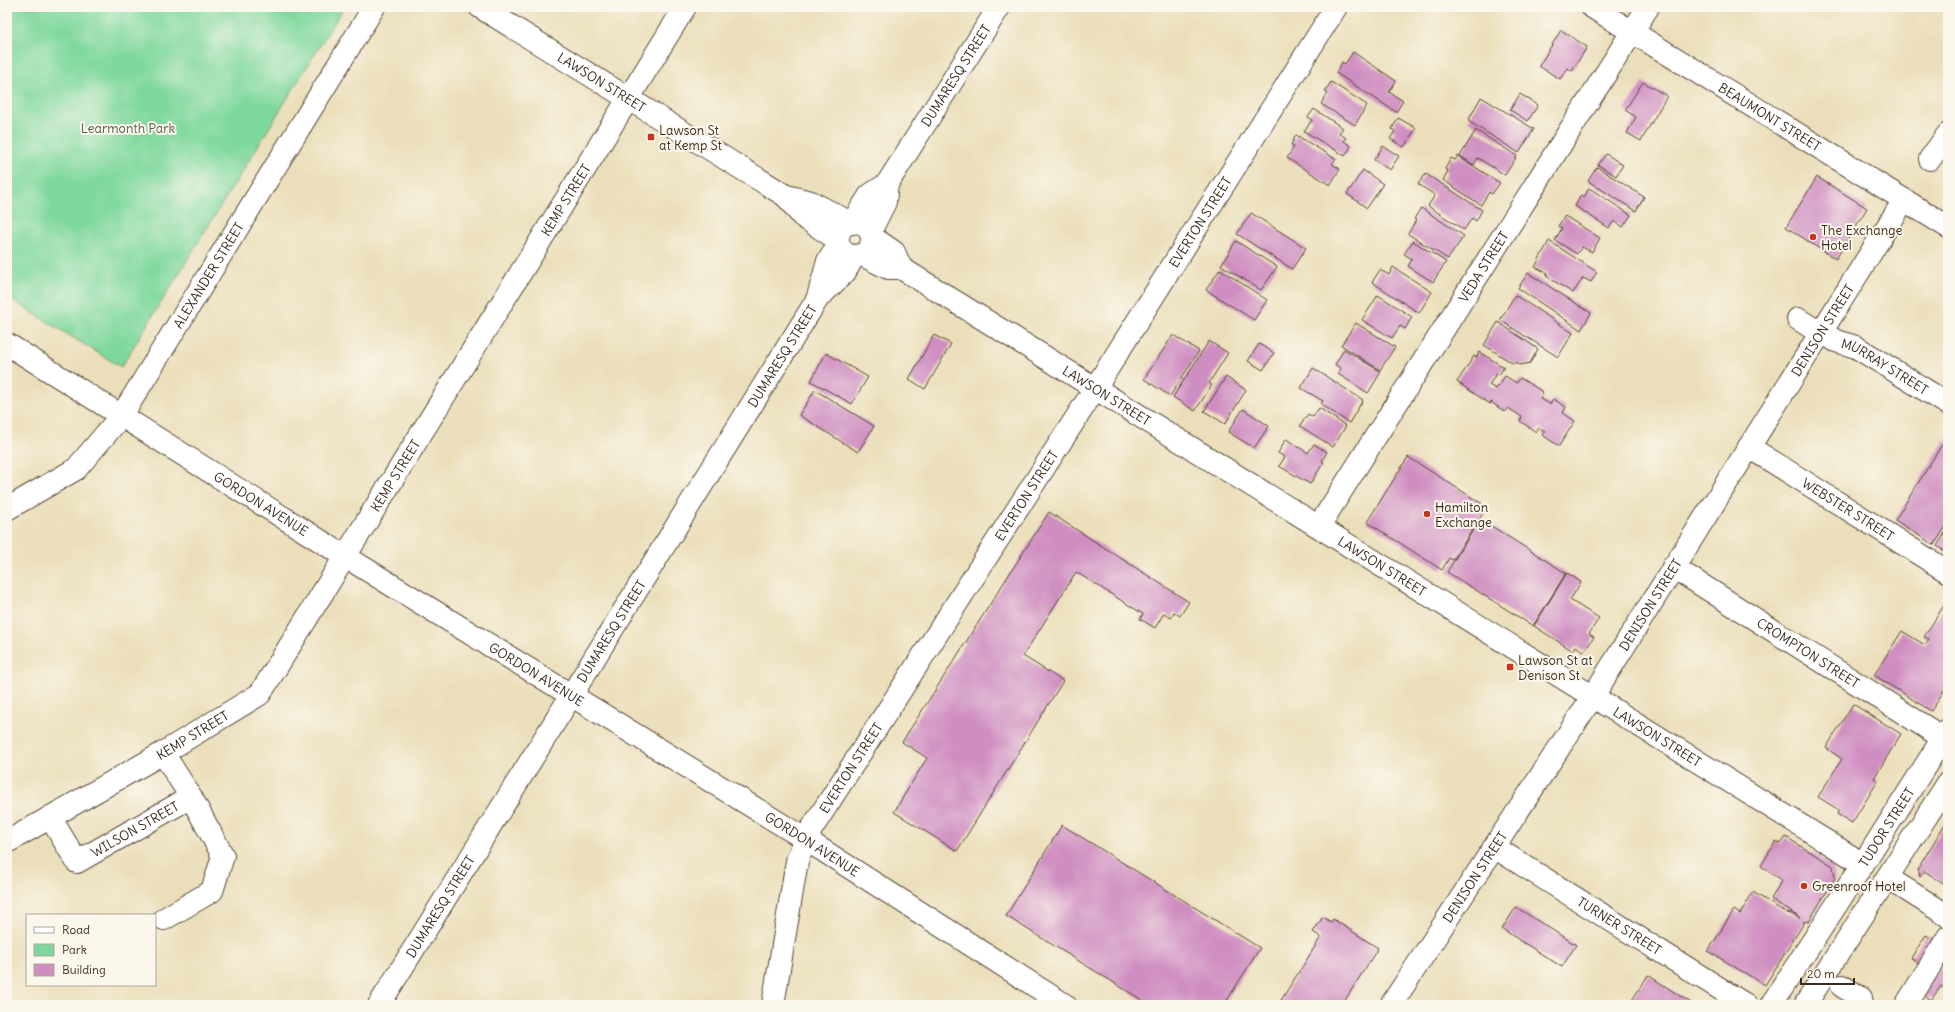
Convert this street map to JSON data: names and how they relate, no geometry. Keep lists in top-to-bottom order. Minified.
{"streets":{"street":["DUMARESQ STREET","LAWSON STREET","BEAUMONT STREET","KEMP STREET","EVERTON STREET","VEDA STREET","ALEXANDER STREET","DENISON STREET","MURRAY STREET","GORDON AVENUE","WEBSTER STREET","CROMPTON STREET","TUDOR STREET","WILSON STREET","TURNER STREET"]},"crossings":[["DUMARESQ STREET","LAWSON STREET"],["DUMARESQ STREET","GORDON AVENUE"],["LAWSON STREET","KEMP STREET"],["LAWSON STREET","EVERTON STREET"],["LAWSON STREET","VEDA STREET"],["LAWSON STREET","DENISON STREET"],["LAWSON STREET","TUDOR STREET"],["BEAUMONT STREET","VEDA STREET"],["BEAUMONT STREET","DENISON STREET"],["KEMP STREET","GORDON AVENUE"],["KEMP STREET","WILSON STREET"],["EVERTON STREET","GORDON AVENUE"],["ALEXANDER STREET","GORDON AVENUE"],["DENISON STREET","MURRAY STREET"],["DENISON STREET","WEBSTER STREET"],["DENISON STREET","CROMPTON STREET"],["DENISON STREET","TURNER STREET"],["CROMPTON STREET","TUDOR STREET"]],"parks":["Learmonth Park"],"places":{"transit":["Lawson St at Kemp St","Lawson St at Denison St"],"other":["The Exchange Hotel","Hamilton Exchange","Greenroof Hotel"]},"legend":["Road","Park","Building"],"scale_bar":"20 m"}
